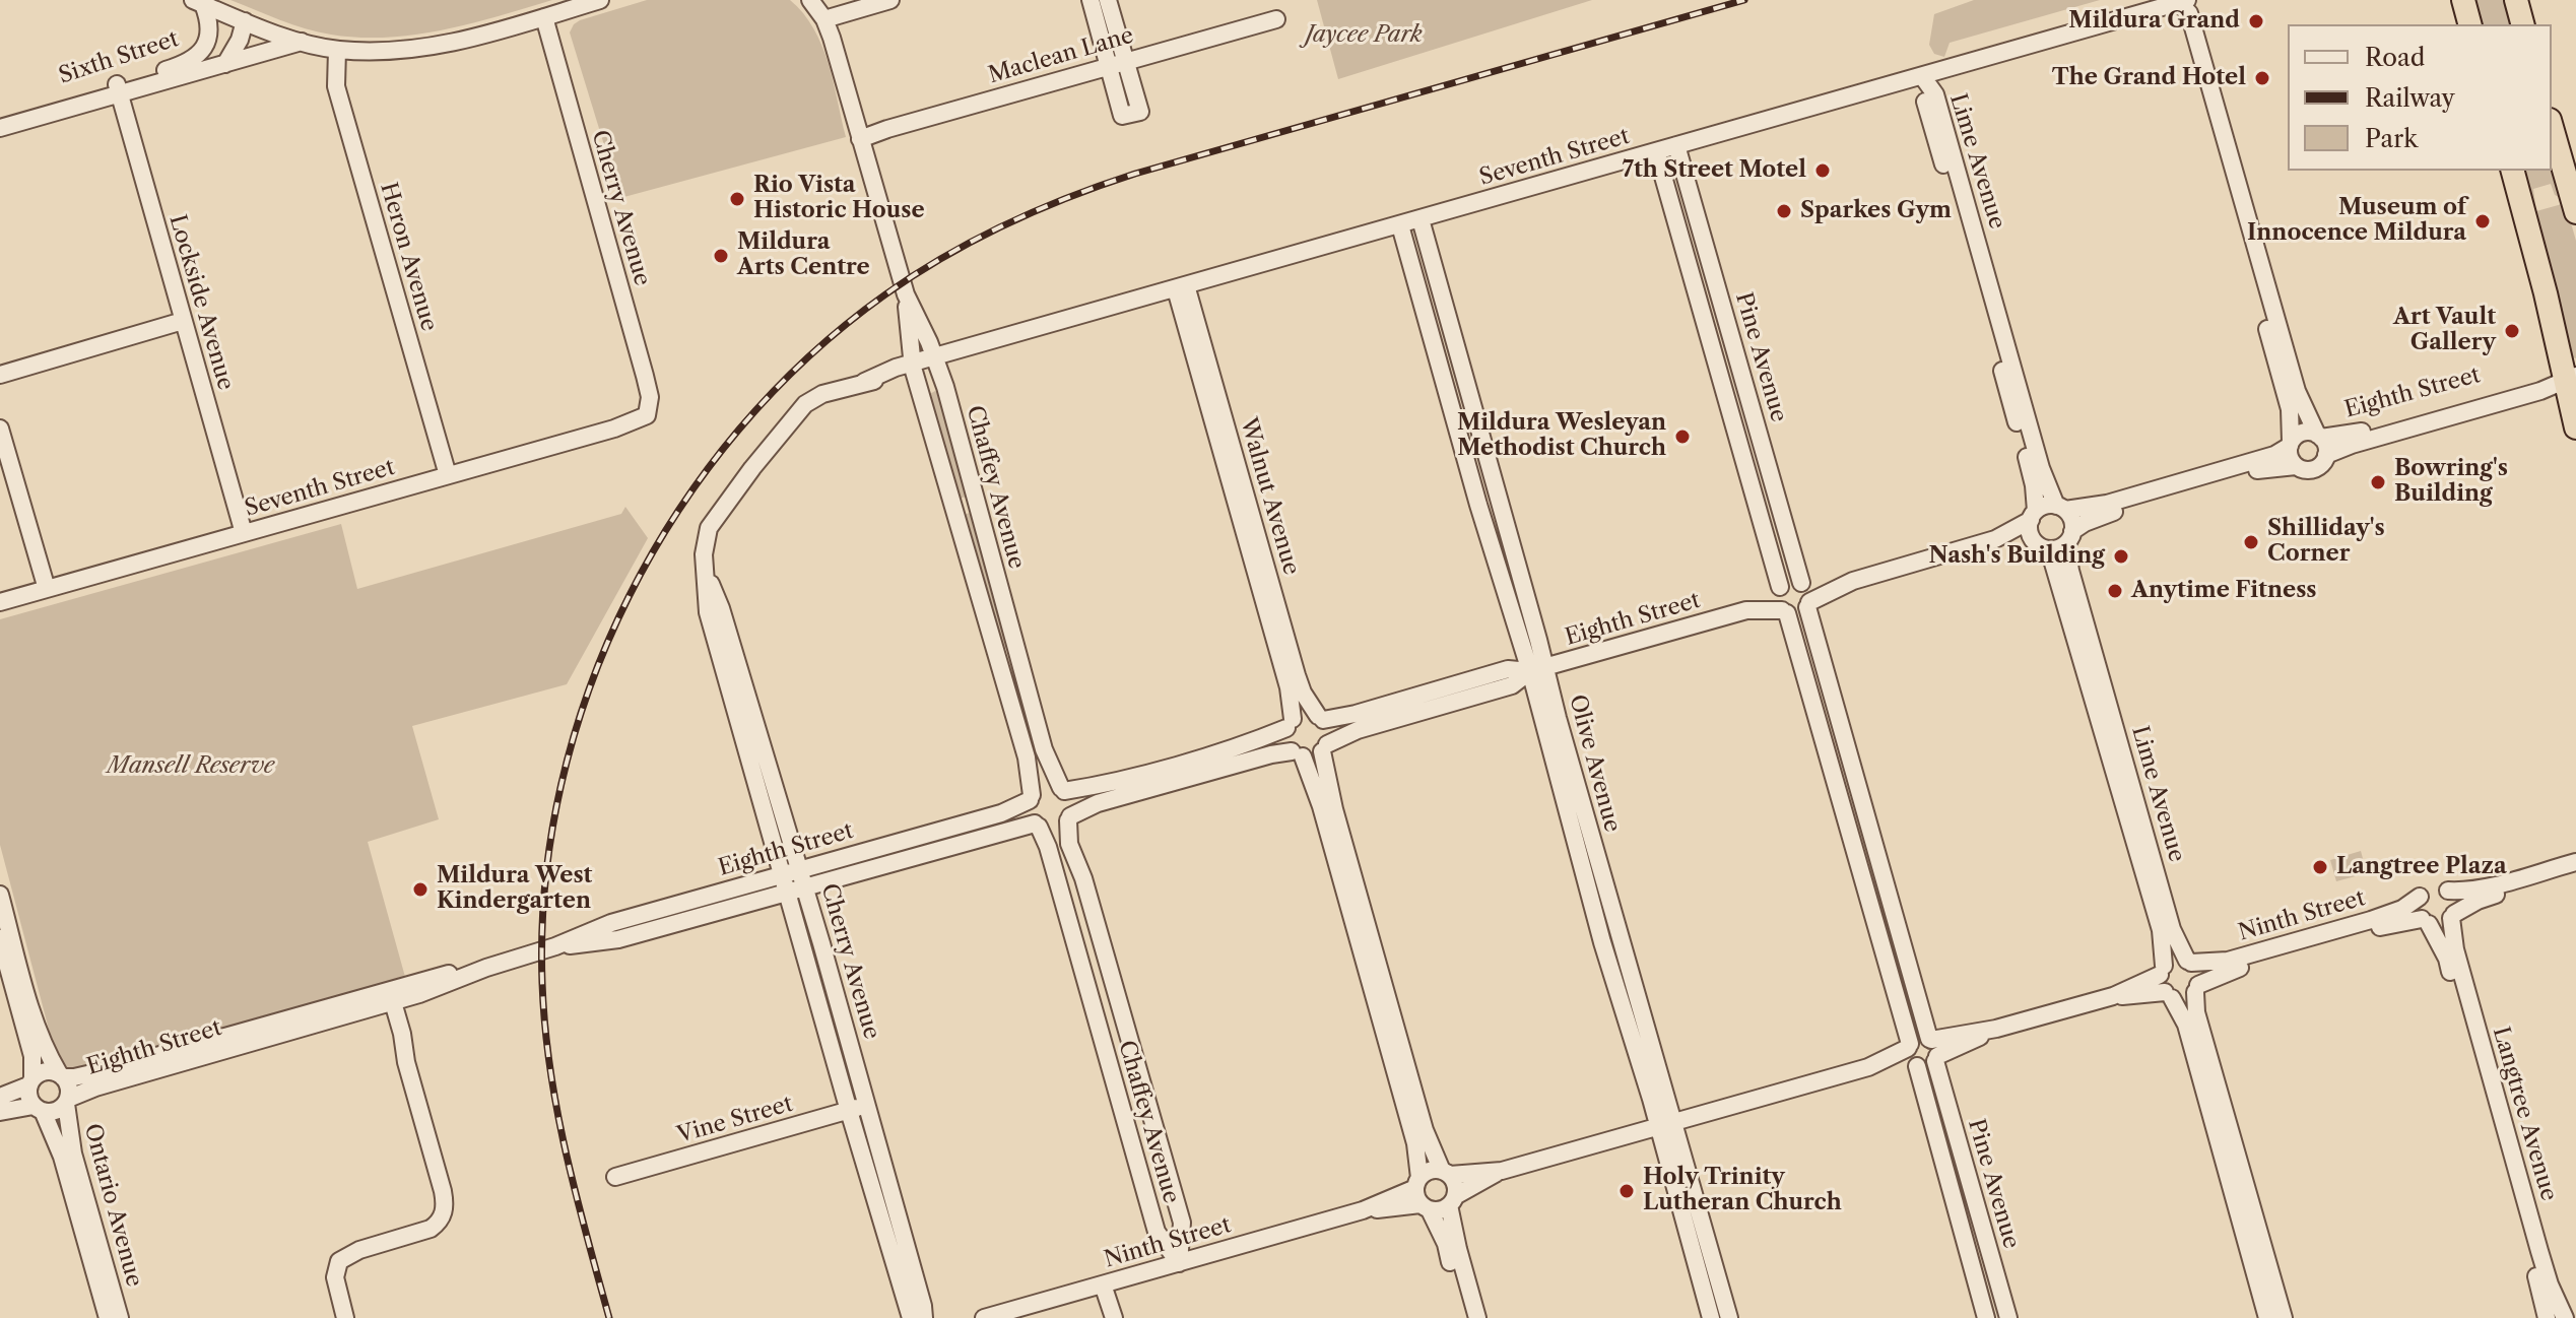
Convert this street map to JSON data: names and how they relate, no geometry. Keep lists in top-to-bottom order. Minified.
{"streets":{"street":["Maclean Lane","Sixth Street","Seventh Street","Lime Avenue","Cherry Avenue","Heron Avenue","Lockside Avenue","Pine Avenue","Eighth Street","Chaffey Avenue","Walnut Avenue","Olive Avenue","Ninth Street","Langtree Avenue","Vine Street","Ontario Avenue"]},"crossings":[["Maclean Lane","Chaffey Avenue"],["Sixth Street","Lockside Avenue"],["Seventh Street","Lime Avenue"],["Seventh Street","Cherry Avenue"],["Seventh Street","Heron Avenue"],["Seventh Street","Lockside Avenue"],["Seventh Street","Pine Avenue"],["Seventh Street","Chaffey Avenue"],["Seventh Street","Walnut Avenue"],["Seventh Street","Olive Avenue"],["Lime Avenue","Ninth Street"],["Cherry Avenue","Eighth Street"],["Cherry Avenue","Chaffey Avenue"],["Cherry Avenue","Vine Street"],["Pine Avenue","Eighth Street"],["Eighth Street","Chaffey Avenue"],["Eighth Street","Walnut Avenue"],["Eighth Street","Olive Avenue"],["Eighth Street","Ontario Avenue"],["Chaffey Avenue","Ninth Street"],["Ninth Street","Langtree Avenue"]],"parks":["Jaycee Park","Mansell Reserve"],"places":["Mildura Grand","The Grand Hotel","7th Street Motel","Rio Vista Historic House","Sparkes Gym","Museum of Innocence Mildura","Mildura Arts Centre","Art Vault Gallery","Mildura Wesleyan Methodist Church","Bowring's Building","Shilliday's Corner","Nash's Building","Anytime Fitness","Langtree Plaza","Mildura West Kindergarten","Holy Trinity Lutheran Church"],"legend":["Road","Railway","Park"]}
